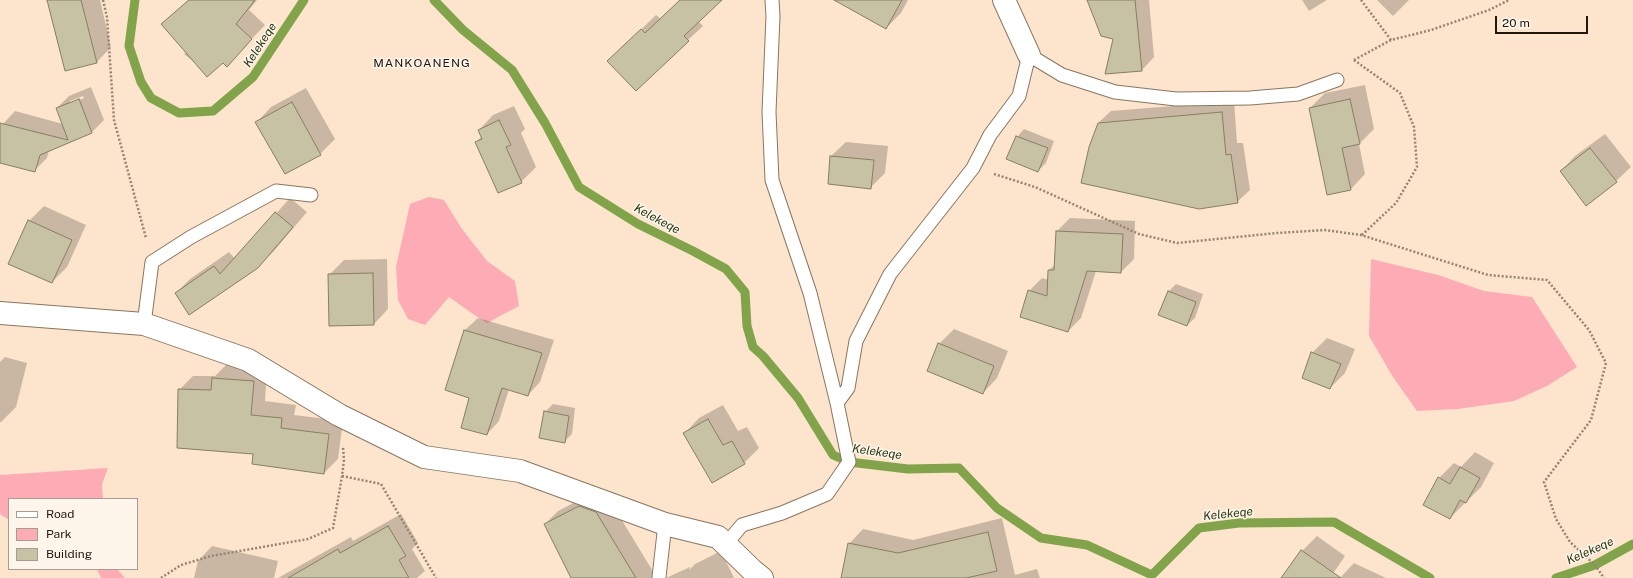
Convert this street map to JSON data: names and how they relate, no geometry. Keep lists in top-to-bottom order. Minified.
{"districts":["MANKOANENG"],"water":["Kelekeqe"],"legend":["Road","Park","Building"],"scale_bar":"20 m"}
